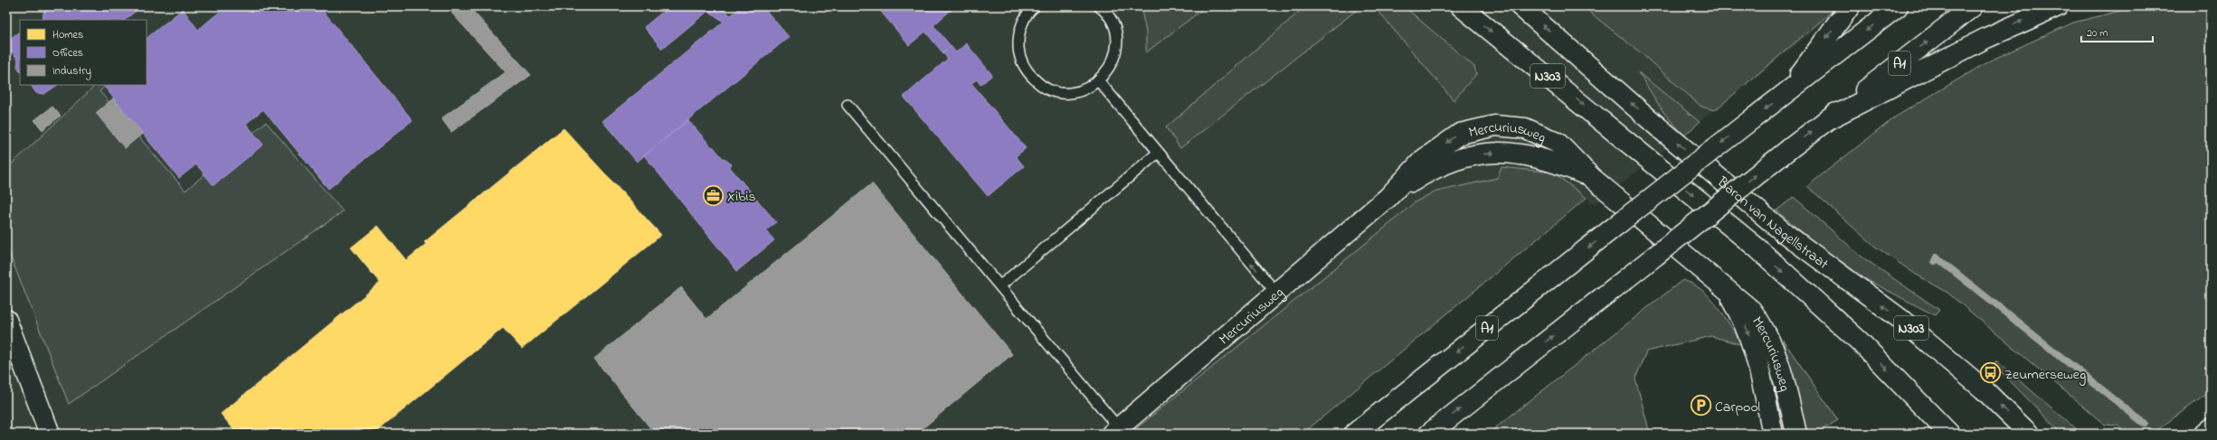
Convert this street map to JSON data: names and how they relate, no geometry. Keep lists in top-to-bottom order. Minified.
{"streets":{"main road":["A1","N303","Mercuriusweg","Baron van Nagellstraat"]},"places":{"office":["Xibis"],"bus stop":["Zeumerseweg"],"parking":["Carpool"]},"legend":["Homes","Offices","Industry"],"scale_bar":"20 m"}
